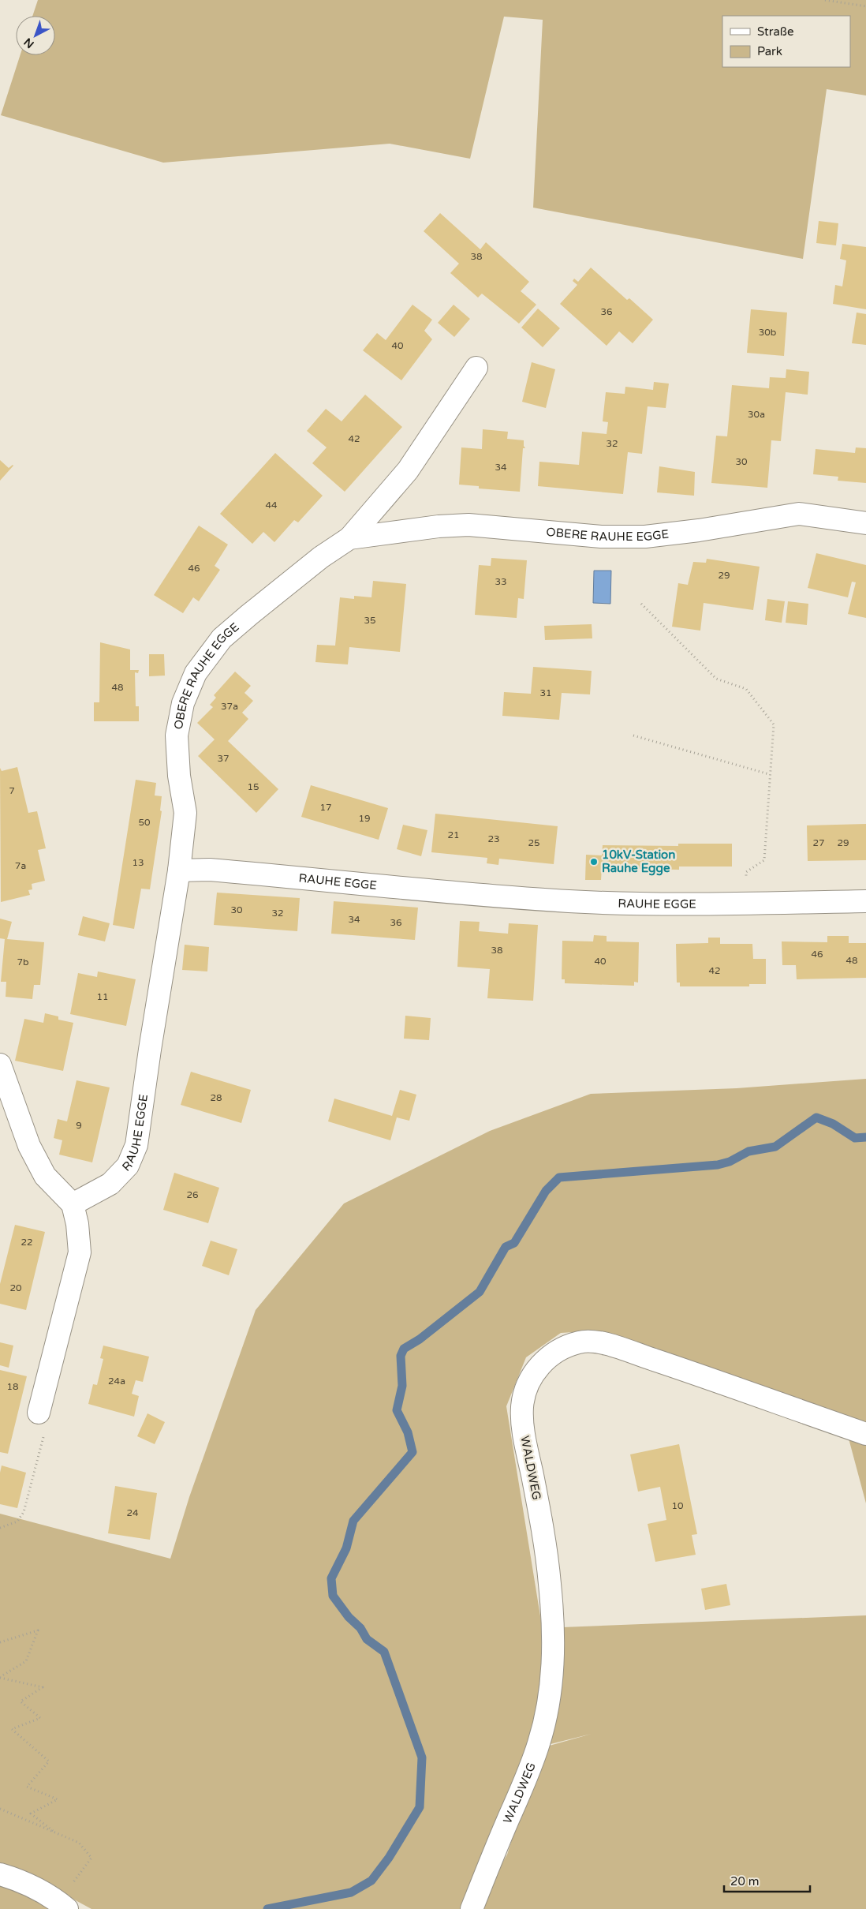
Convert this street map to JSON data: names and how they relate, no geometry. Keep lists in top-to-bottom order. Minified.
{"streets":{"street":["OBERE RAUHE EGGE","RAUHE EGGE","WALDWEG"]},"crossings":[["OBERE RAUHE EGGE","RAUHE EGGE"]],"places":["10kV-Station Rauhe Egge"],"house_numbers":["38","36","30b","40","30a","42","32","30","34","44","46","29","33","35","48","31","37a","37","15","7","17","19","50","21","23","25","27","29","13","7a","30","32","34","36","38","46","48","40","7b","42","11","28","9","26","22","20","24a","18","10","24"],"legend":["Straße","Park"],"scale_bar":"20 m","north":"bottom left"}
